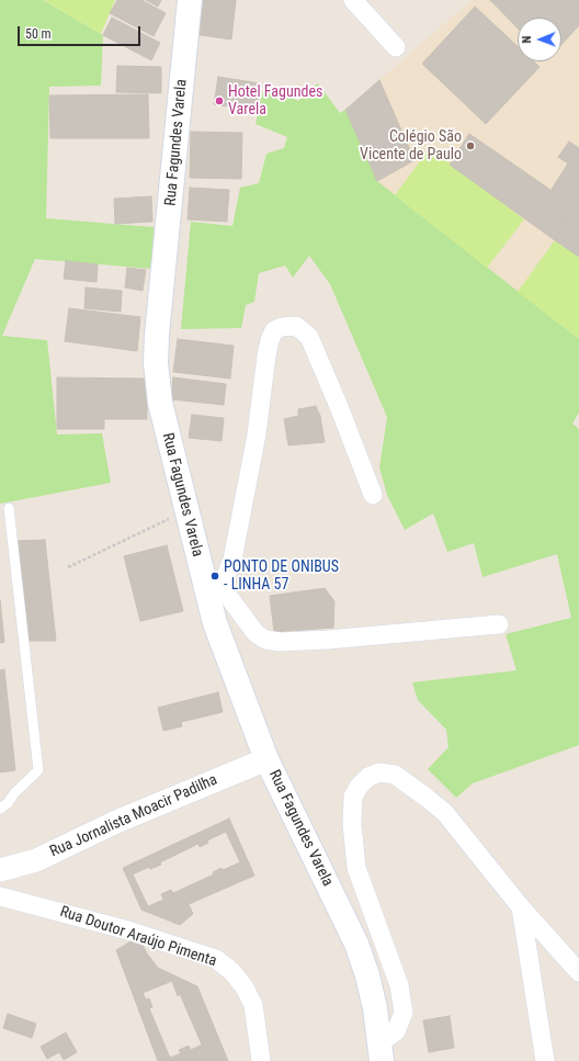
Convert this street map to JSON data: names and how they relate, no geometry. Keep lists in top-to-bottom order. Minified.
{"streets":{"main road":["Rua Fagundes Varela"],"street":["Rua Jornalista Moacir Padilha","Rua Doutor Araújo Pimenta"]},"crossings":[["Rua Fagundes Varela","Rua Jornalista Moacir Padilha"]],"places":["Hotel Fagundes Varela","Colégio São Vicente de Paulo","PONTO DE ONIBUS - LINHA 57"],"scale_bar":"50 m","north":"left"}
